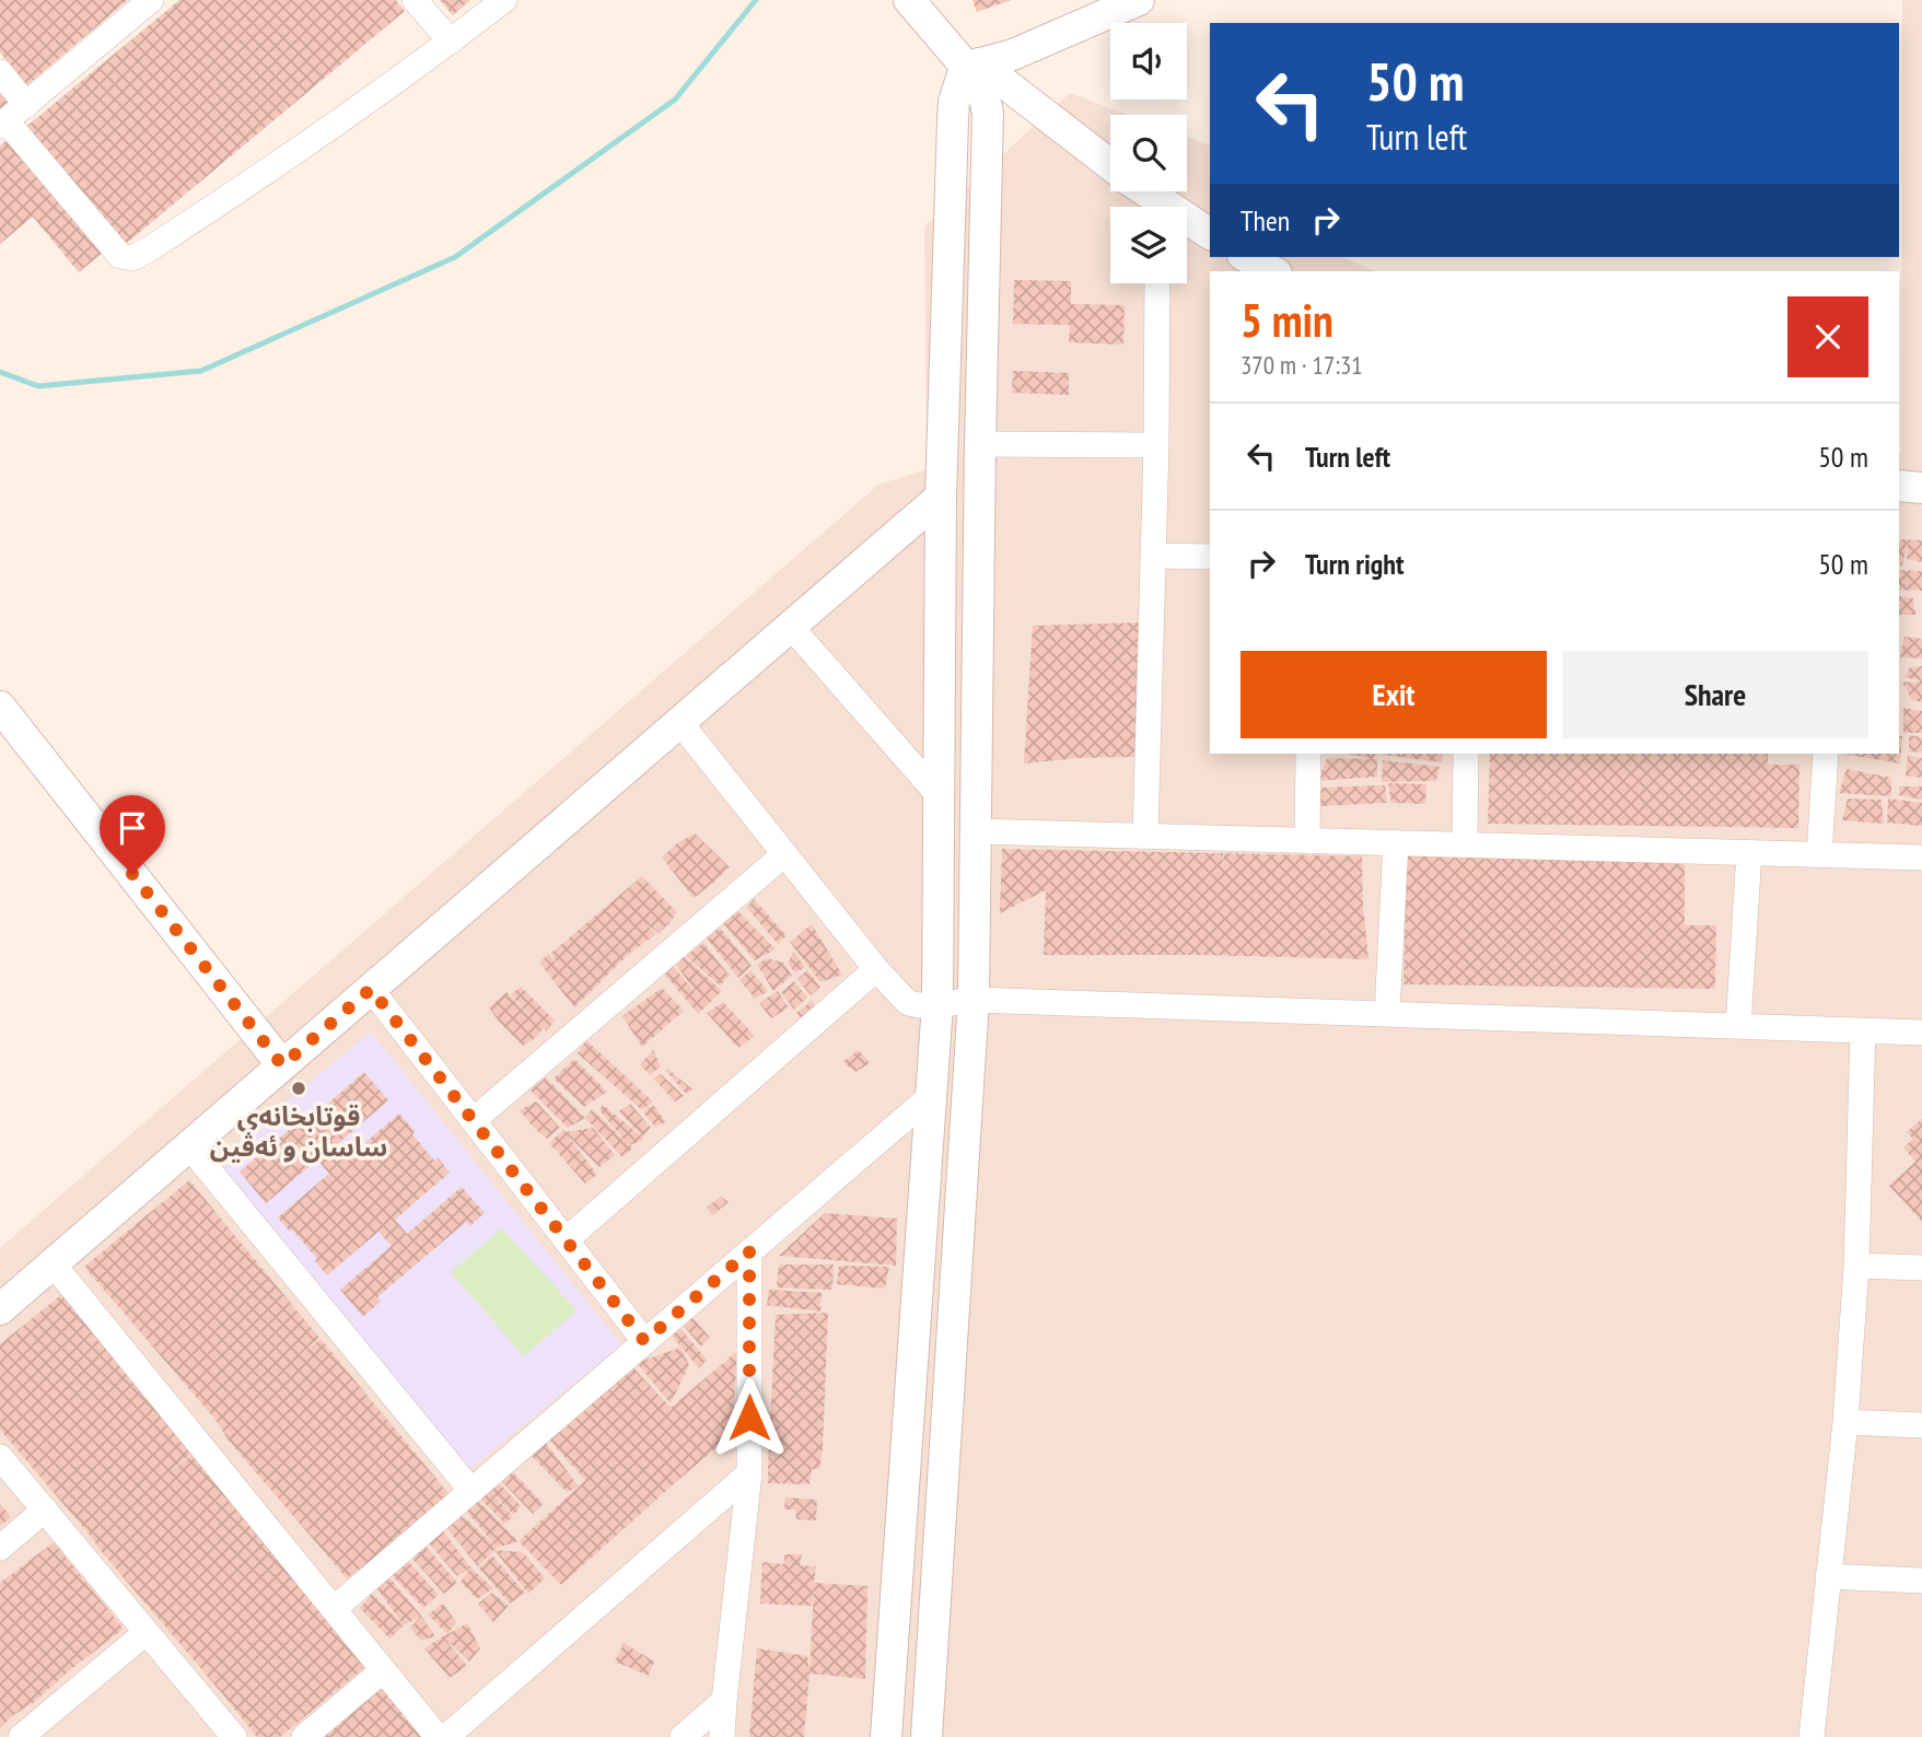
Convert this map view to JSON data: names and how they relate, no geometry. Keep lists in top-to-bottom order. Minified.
{"places":["قوتابخانەی ساسان و ئەڤین"],"page":{"turn":["50 m","Turn left"],"then":"Then","heading":["5 min","370 m · 17:31"],"list":[{"name":"Turn left","value":"50 m"},{"name":"Turn right","value":"50 m"}],"buttons":["Exit","Share"]}}
